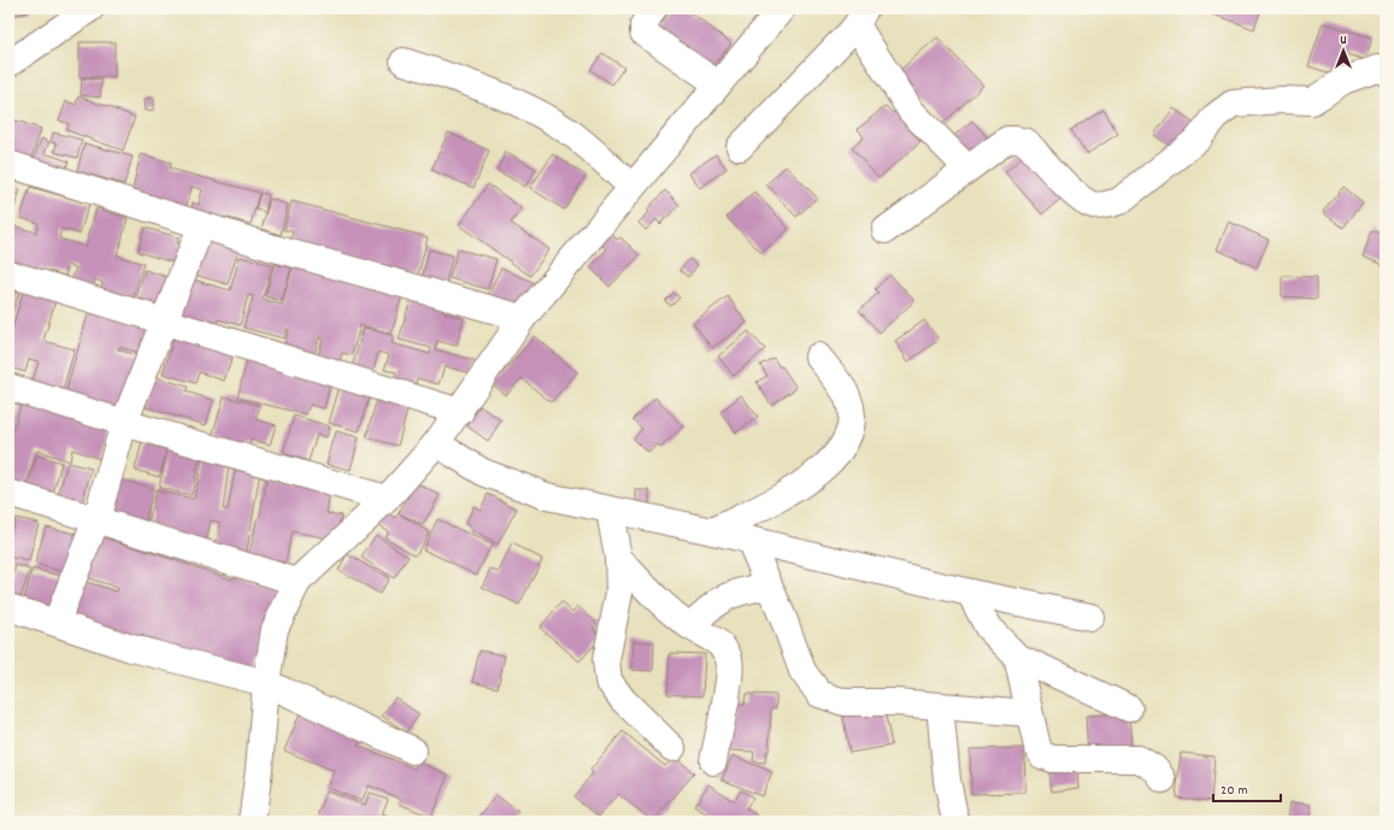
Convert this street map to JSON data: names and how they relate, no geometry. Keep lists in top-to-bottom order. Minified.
{"scale_bar":"20 m","north":"top"}
